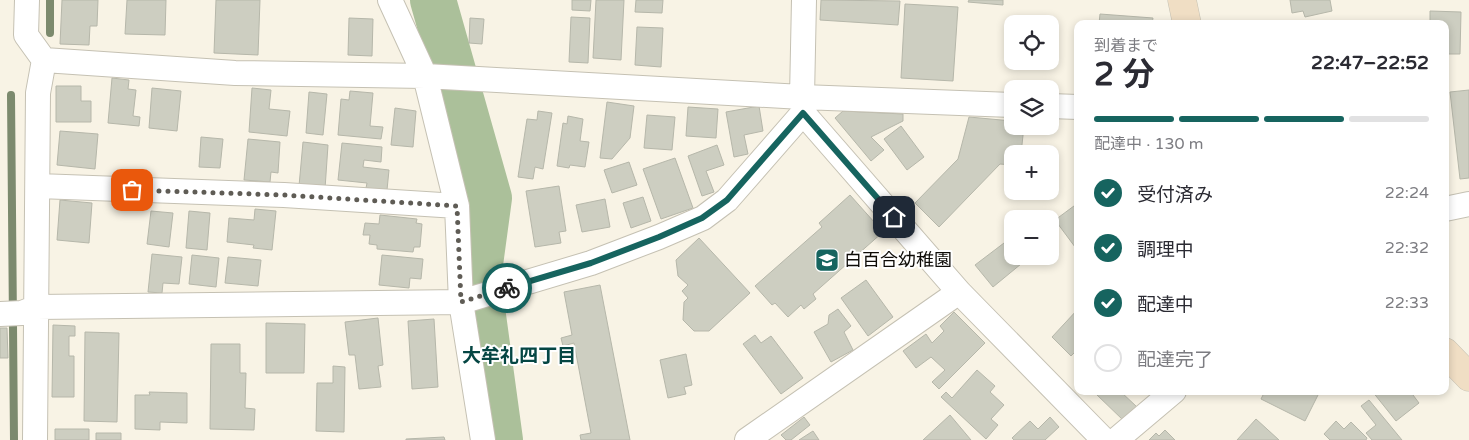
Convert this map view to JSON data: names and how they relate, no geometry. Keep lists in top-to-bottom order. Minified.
{"districts":["大牟礼四丁目"],"places":{"school or university":["白百合幼稚園"]},"page":{"map_buttons":["+","−"],"heading":["2 分","到着まで","22:47–22:52"],"bar":"配達中 · 130 m","list":[["受付済み","22:24"],["調理中","22:32"],["配達中","22:33"],"配達完了"]}}
